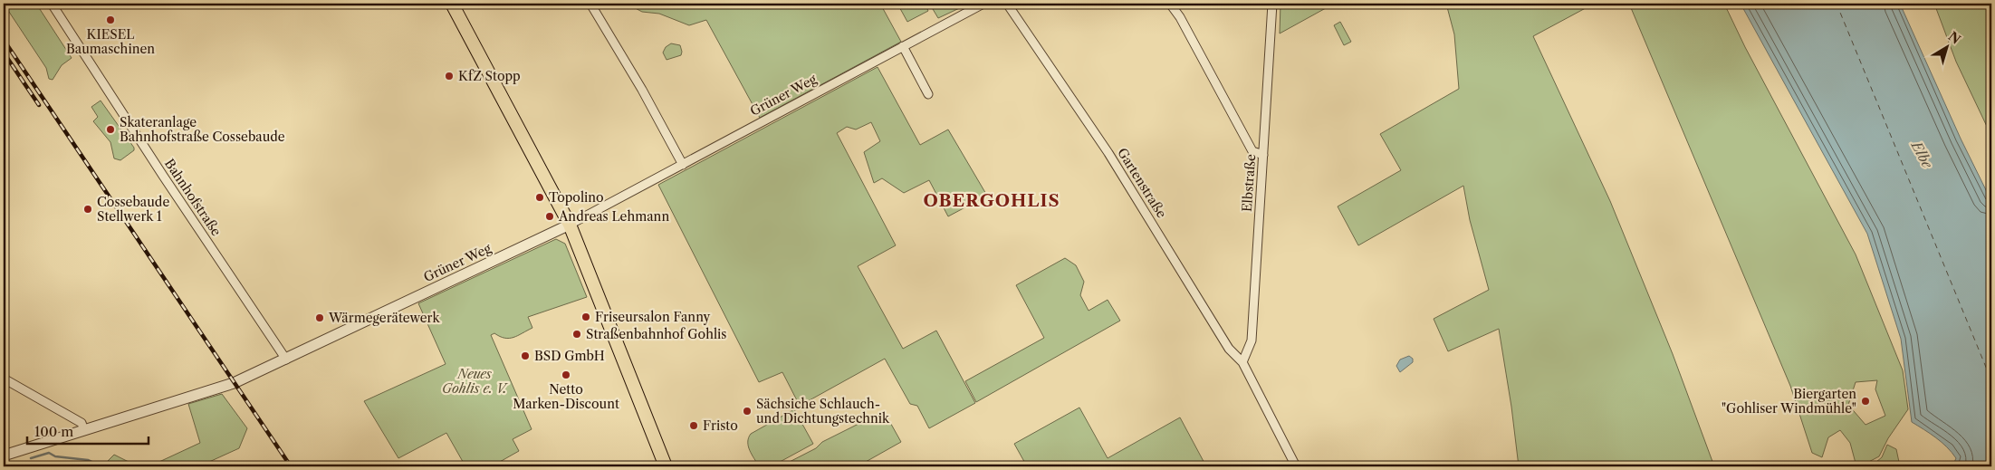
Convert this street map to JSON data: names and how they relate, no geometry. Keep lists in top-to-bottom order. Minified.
{"streets":{"street":["Grüner Weg","Gartenstraße","Elbstraße","Bahnhofstraße"]},"crossings":[["Grüner Weg","Bahnhofstraße"],["Gartenstraße","Elbstraße"]],"districts":["OBERGOHLIS"],"water":["Elbe"],"parks":["Neues Gohlis e. V."],"places":["KIESEL Baumaschinen","KfZ Stopp","Skateranlage Bahnhofstraße Cossebaude","Topolino","Cossebaude Stellwerk 1","Andreas Lehmann","Friseursalon Fanny","Wärmegerätewerk","Straßenbahnhof Gohlis","BSD GmbH","Netto Marken-Discount","Biergarten \"Gohliser Windmühle\"","Sächsiche Schlauch- und Dichtungstechnik","Fristo"],"scale_bar":"100 m","north":"top right"}
